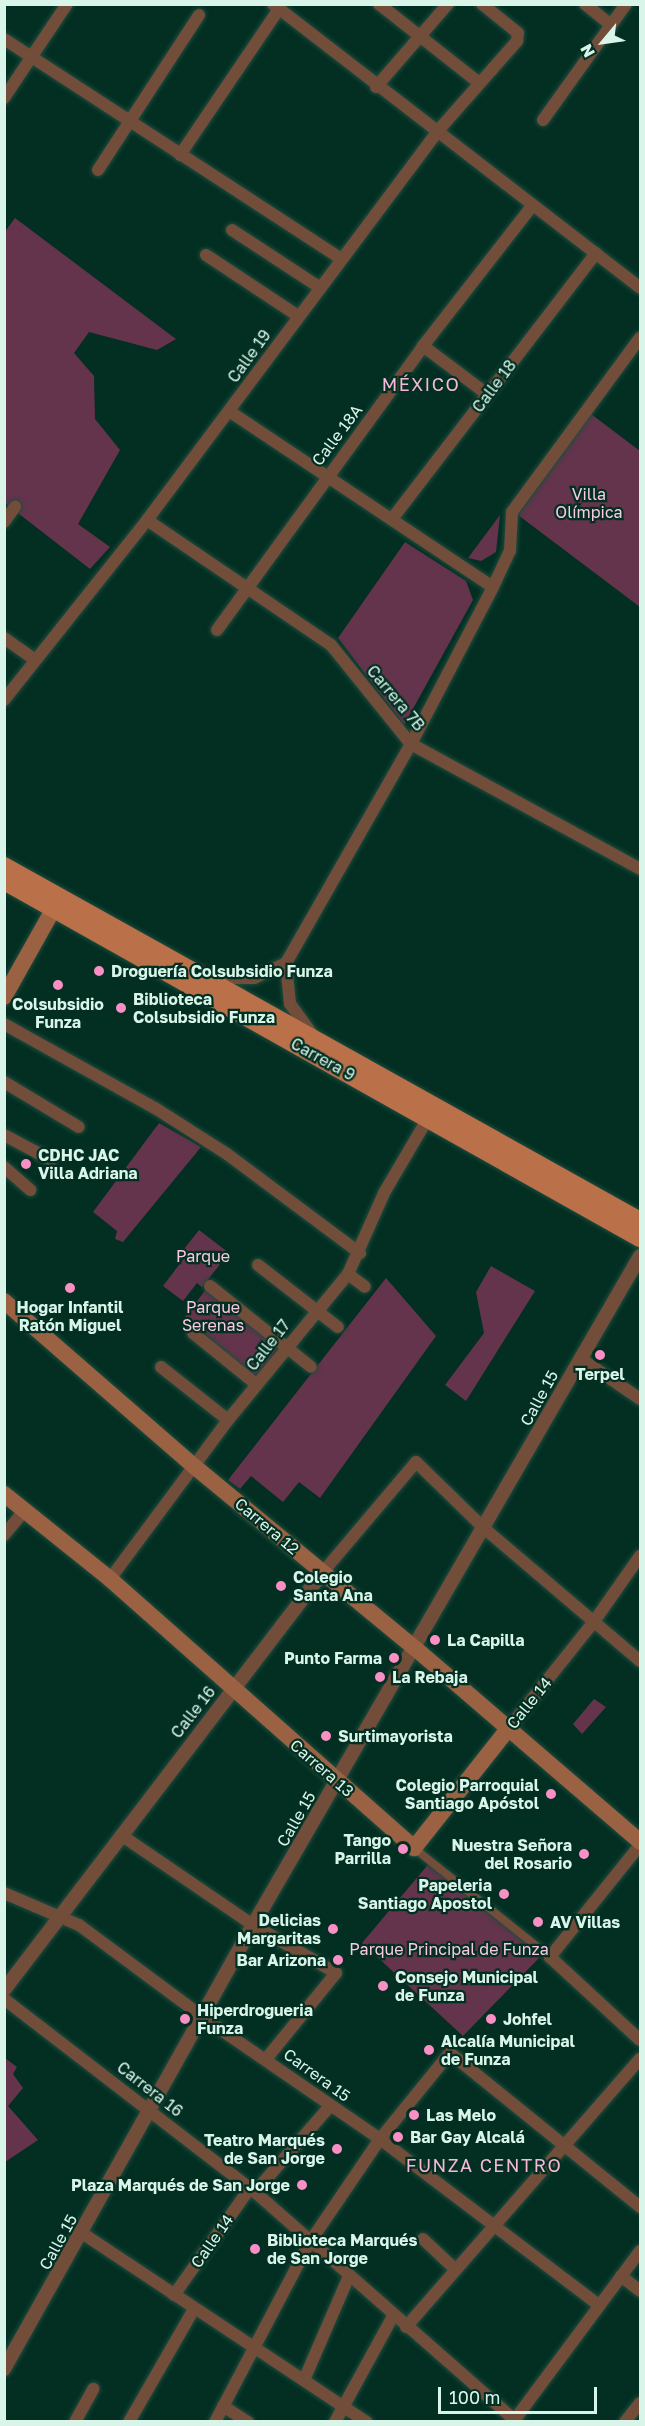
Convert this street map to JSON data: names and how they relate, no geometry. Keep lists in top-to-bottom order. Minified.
{"streets":{"main road":["Carrera 9","Carrera 12","Calle 14","Carrera 13"],"street":["Calle 19","Calle 18","Calle 18A","Carrera 7B","Calle 17","Calle 15","Calle 16","Carrera 15","Carrera 16"]},"crossings":[["Calle 19","Carrera 7B"],["Calle 18A","Carrera 7B"],["Carrera 9","Calle 17"],["Calle 17","Carrera 12"],["Calle 17","Carrera 13"],["Calle 15","Carrera 12"],["Calle 15","Calle 16"],["Calle 15","Carrera 13"],["Calle 15","Carrera 15"],["Calle 15","Carrera 16"],["Carrera 12","Calle 14"],["Carrera 12","Calle 16"],["Calle 14","Carrera 13"],["Calle 14","Carrera 15"],["Calle 14","Carrera 16"],["Calle 16","Carrera 13"],["Calle 16","Carrera 15"]],"districts":["MÉXICO","FUNZA CENTRO"],"parks":["Villa Olímpica","Parque","Parque Serenas","Parque Principal de Funza"],"places":["Droguería Colsubsidio Funza","Colsubsidio Funza","Biblioteca Colsubsidio Funza","CDHC JAC Villa Adriana","Hogar Infantil Ratón Miguel","Terpel","Colegio Santa Ana","La Capilla","Punto Farma","La Rebaja","Surtimayorista","Colegio Parroquial Santiago Apóstol","Tango Parrilla","Nuestra Señora del Rosario","Papeleria Santiago Apostol","AV Villas","Delicias Margaritas","Bar Arizona","Consejo Municipal de Funza","Hiperdrogueria Funza","Johfel","Alcalía Municipal de Funza","Las Melo","Bar Gay Alcalá","Teatro Marqués de San Jorge","Plaza Marqués de San Jorge","Biblioteca Marqués de San Jorge"],"scale_bar":"100 m","north":"bottom left"}
